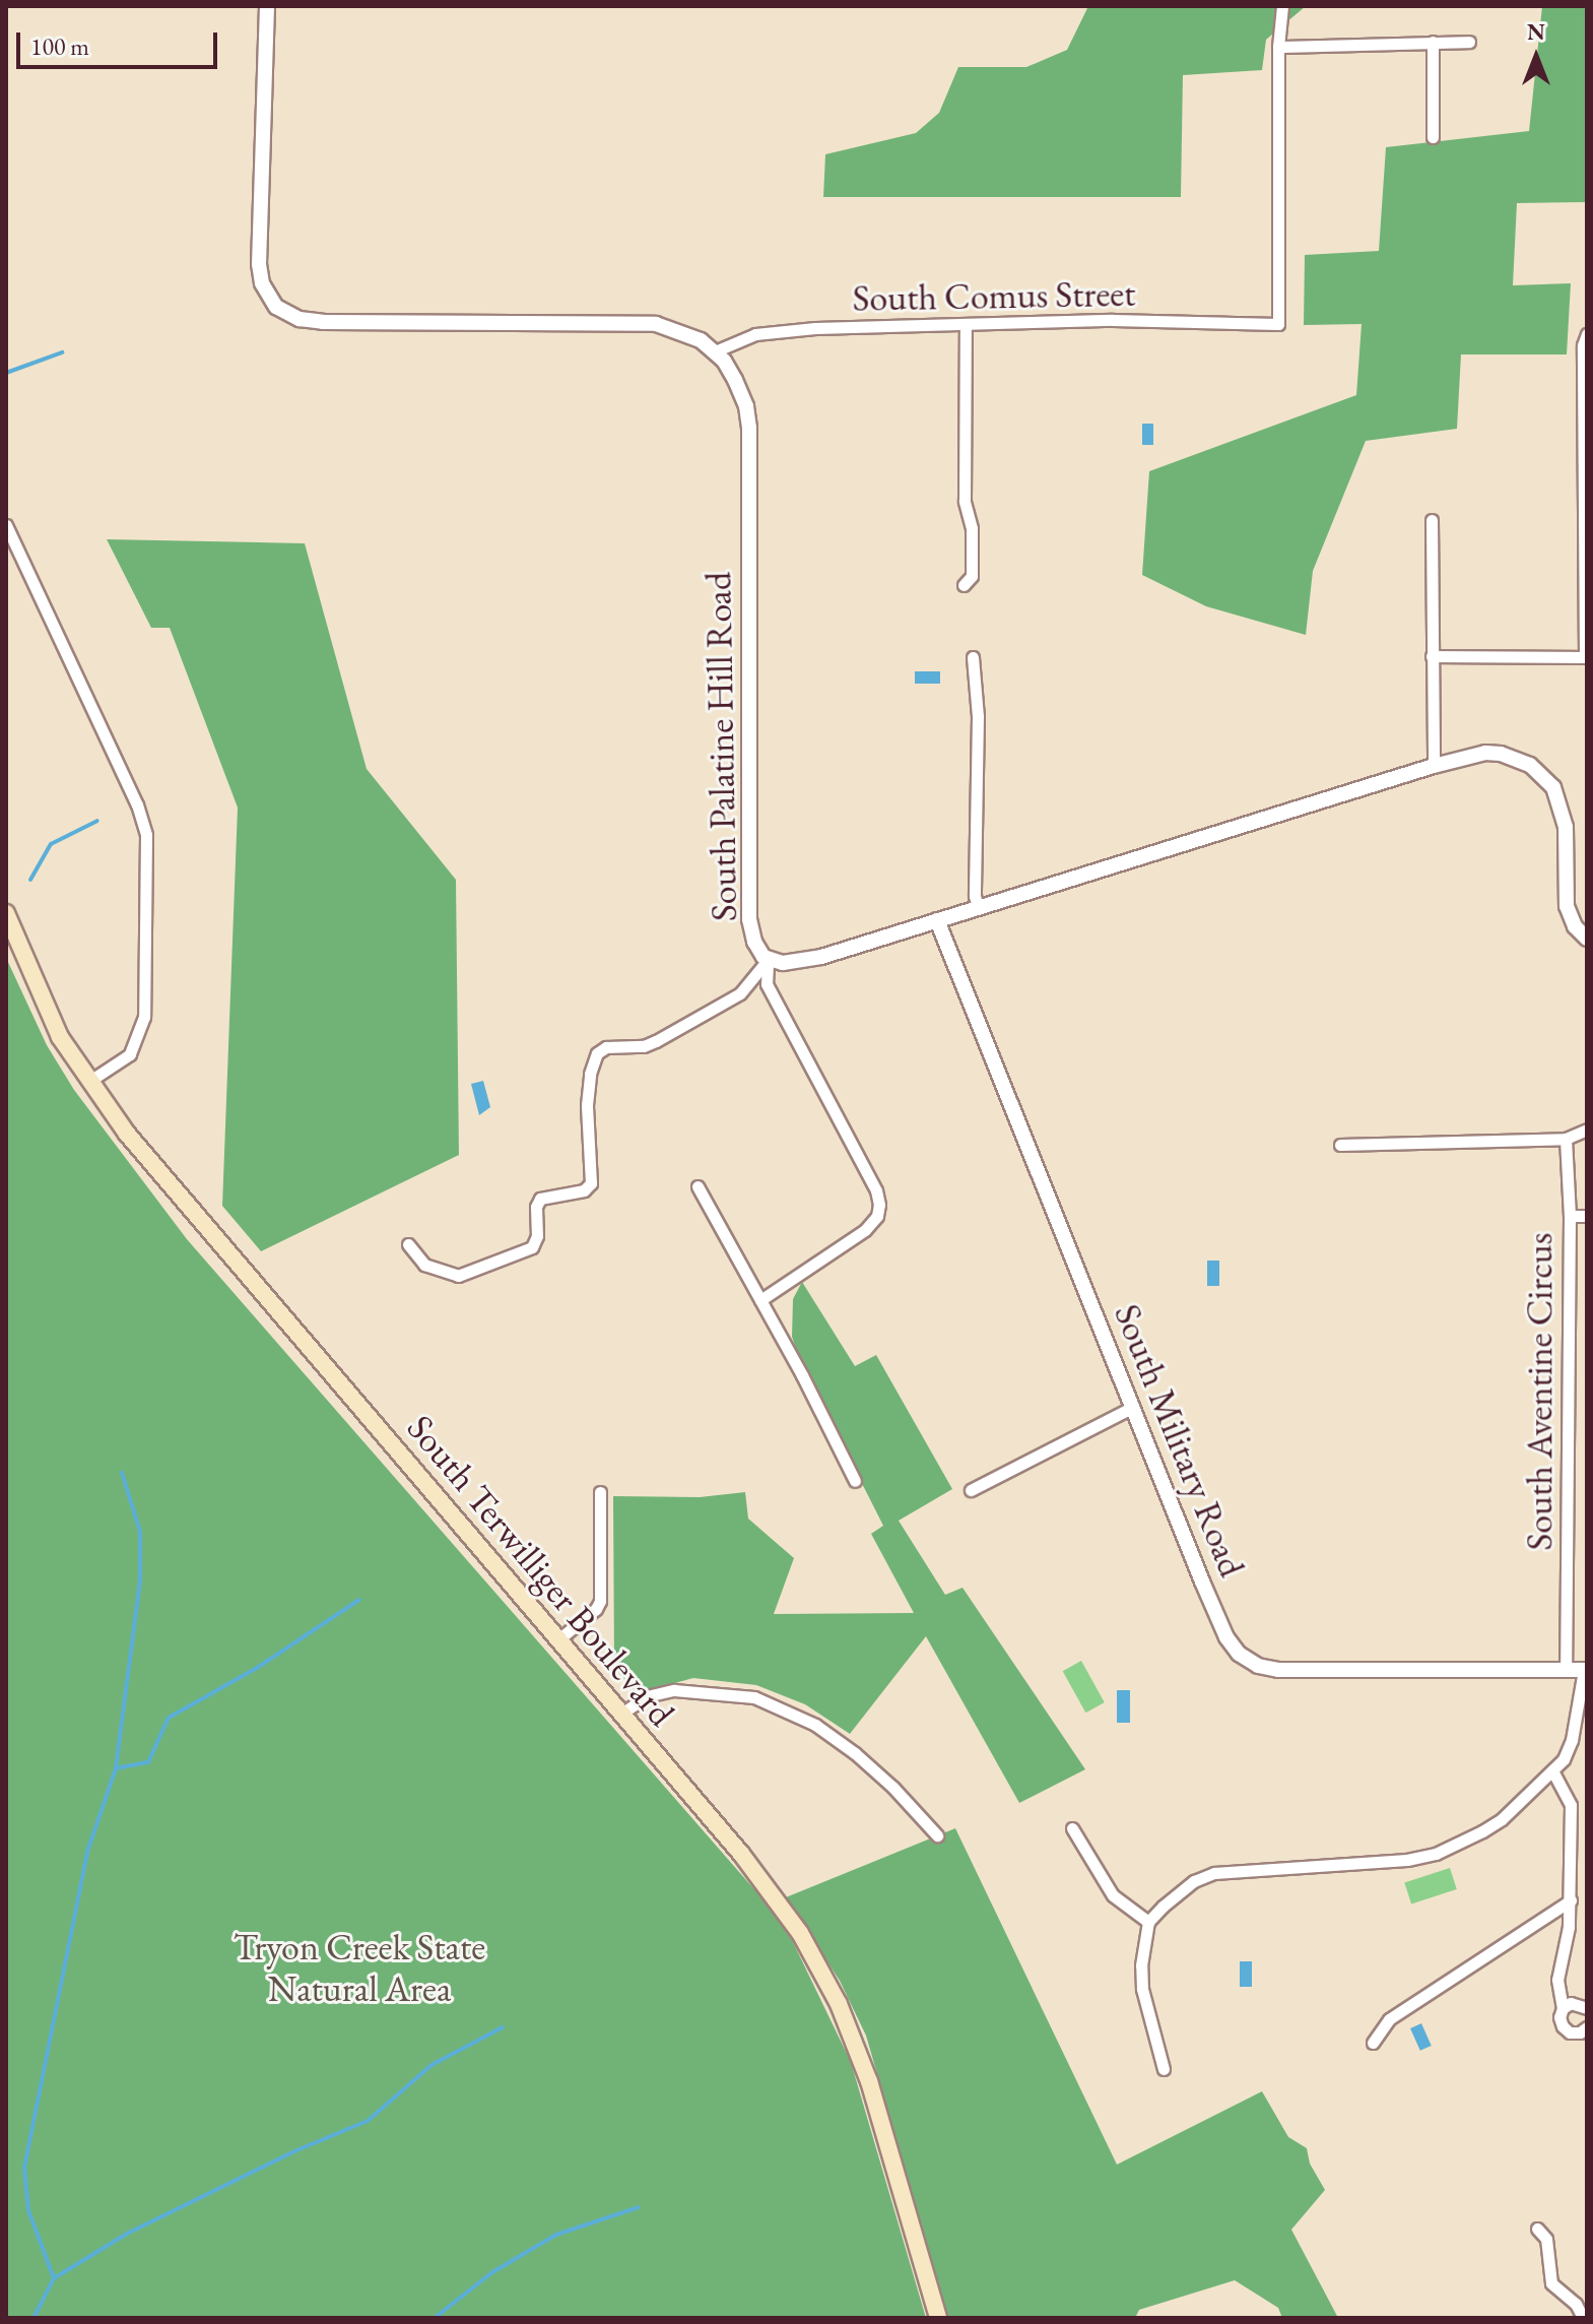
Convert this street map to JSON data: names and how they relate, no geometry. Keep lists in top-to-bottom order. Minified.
{"streets":{"main road":["South Terwilliger Boulevard"],"street":["South Comus Street","South Palatine Hill Road","South Aventine Circus","South Military Road"]},"crossings":[["South Comus Street","South Palatine Hill Road"],["South Palatine Hill Road","South Military Road"],["South Aventine Circus","South Military Road"]],"parks":["Tryon Creek State Natural Area"],"scale_bar":"100 m","north":"top"}
